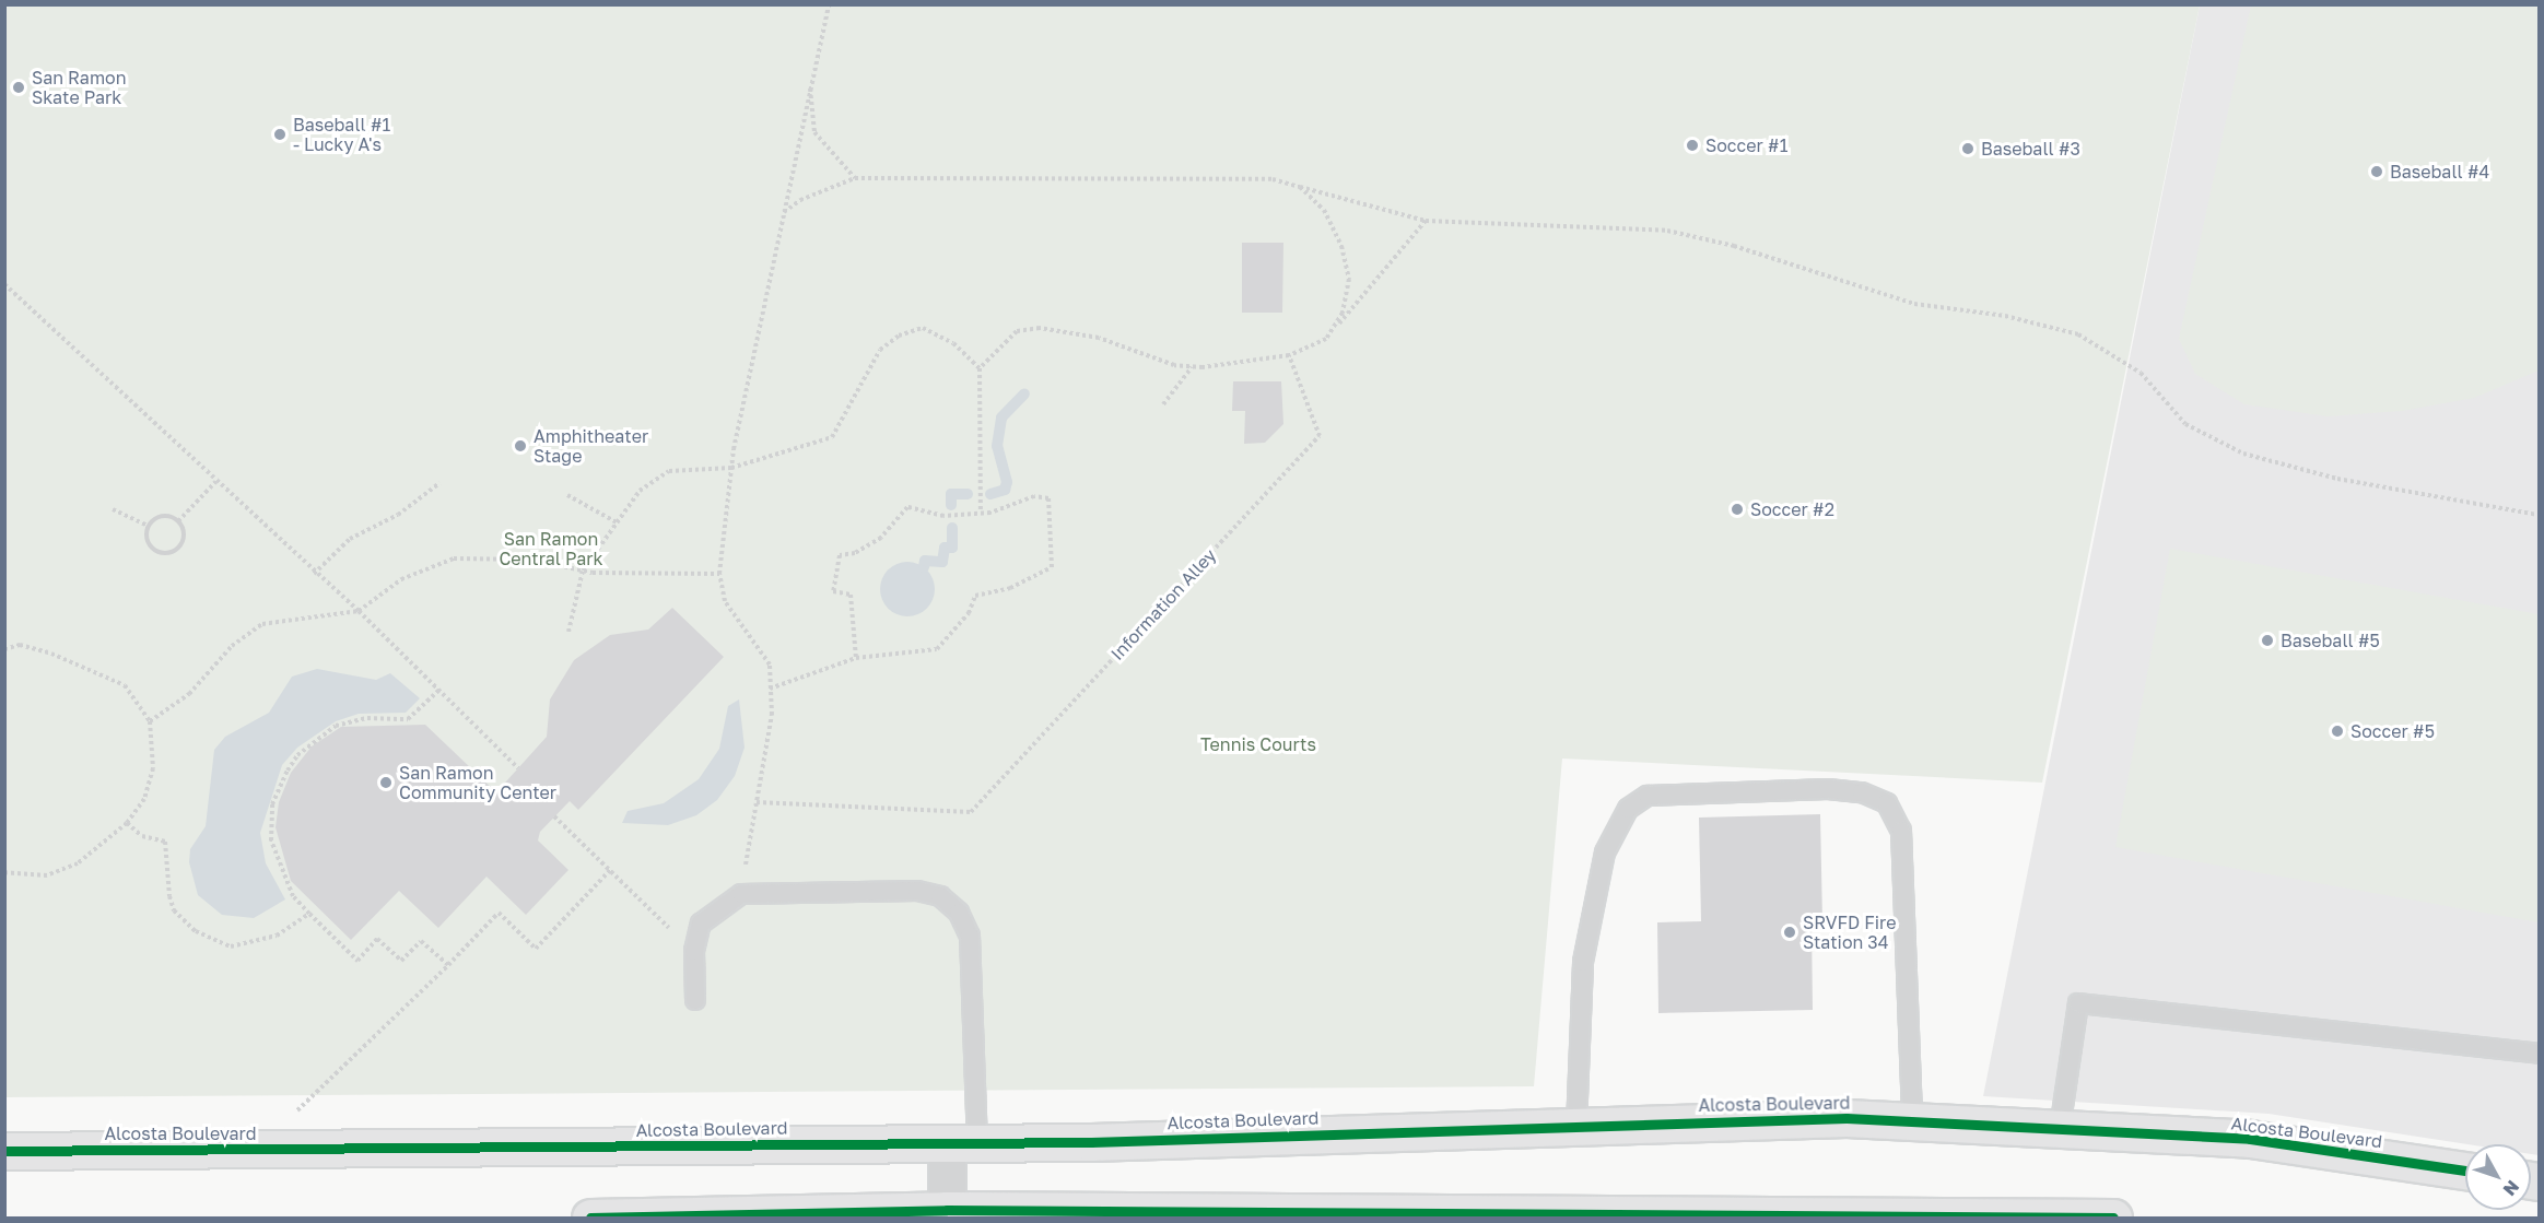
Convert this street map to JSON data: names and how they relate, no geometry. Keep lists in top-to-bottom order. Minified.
{"streets":{"main road":["Alcosta Boulevard"],"path":["Information Alley"]},"parks":["San Ramon Central Park","Tennis Courts"],"places":["San Ramon Skate Park","Baseball #1 - Lucky A's","Soccer #1","Baseball #3","Baseball #4","Amphitheater Stage","Soccer #2","Baseball #5","Soccer #5","San Ramon Community Center","SRVFD Fire Station 34"],"north":"bottom right"}
